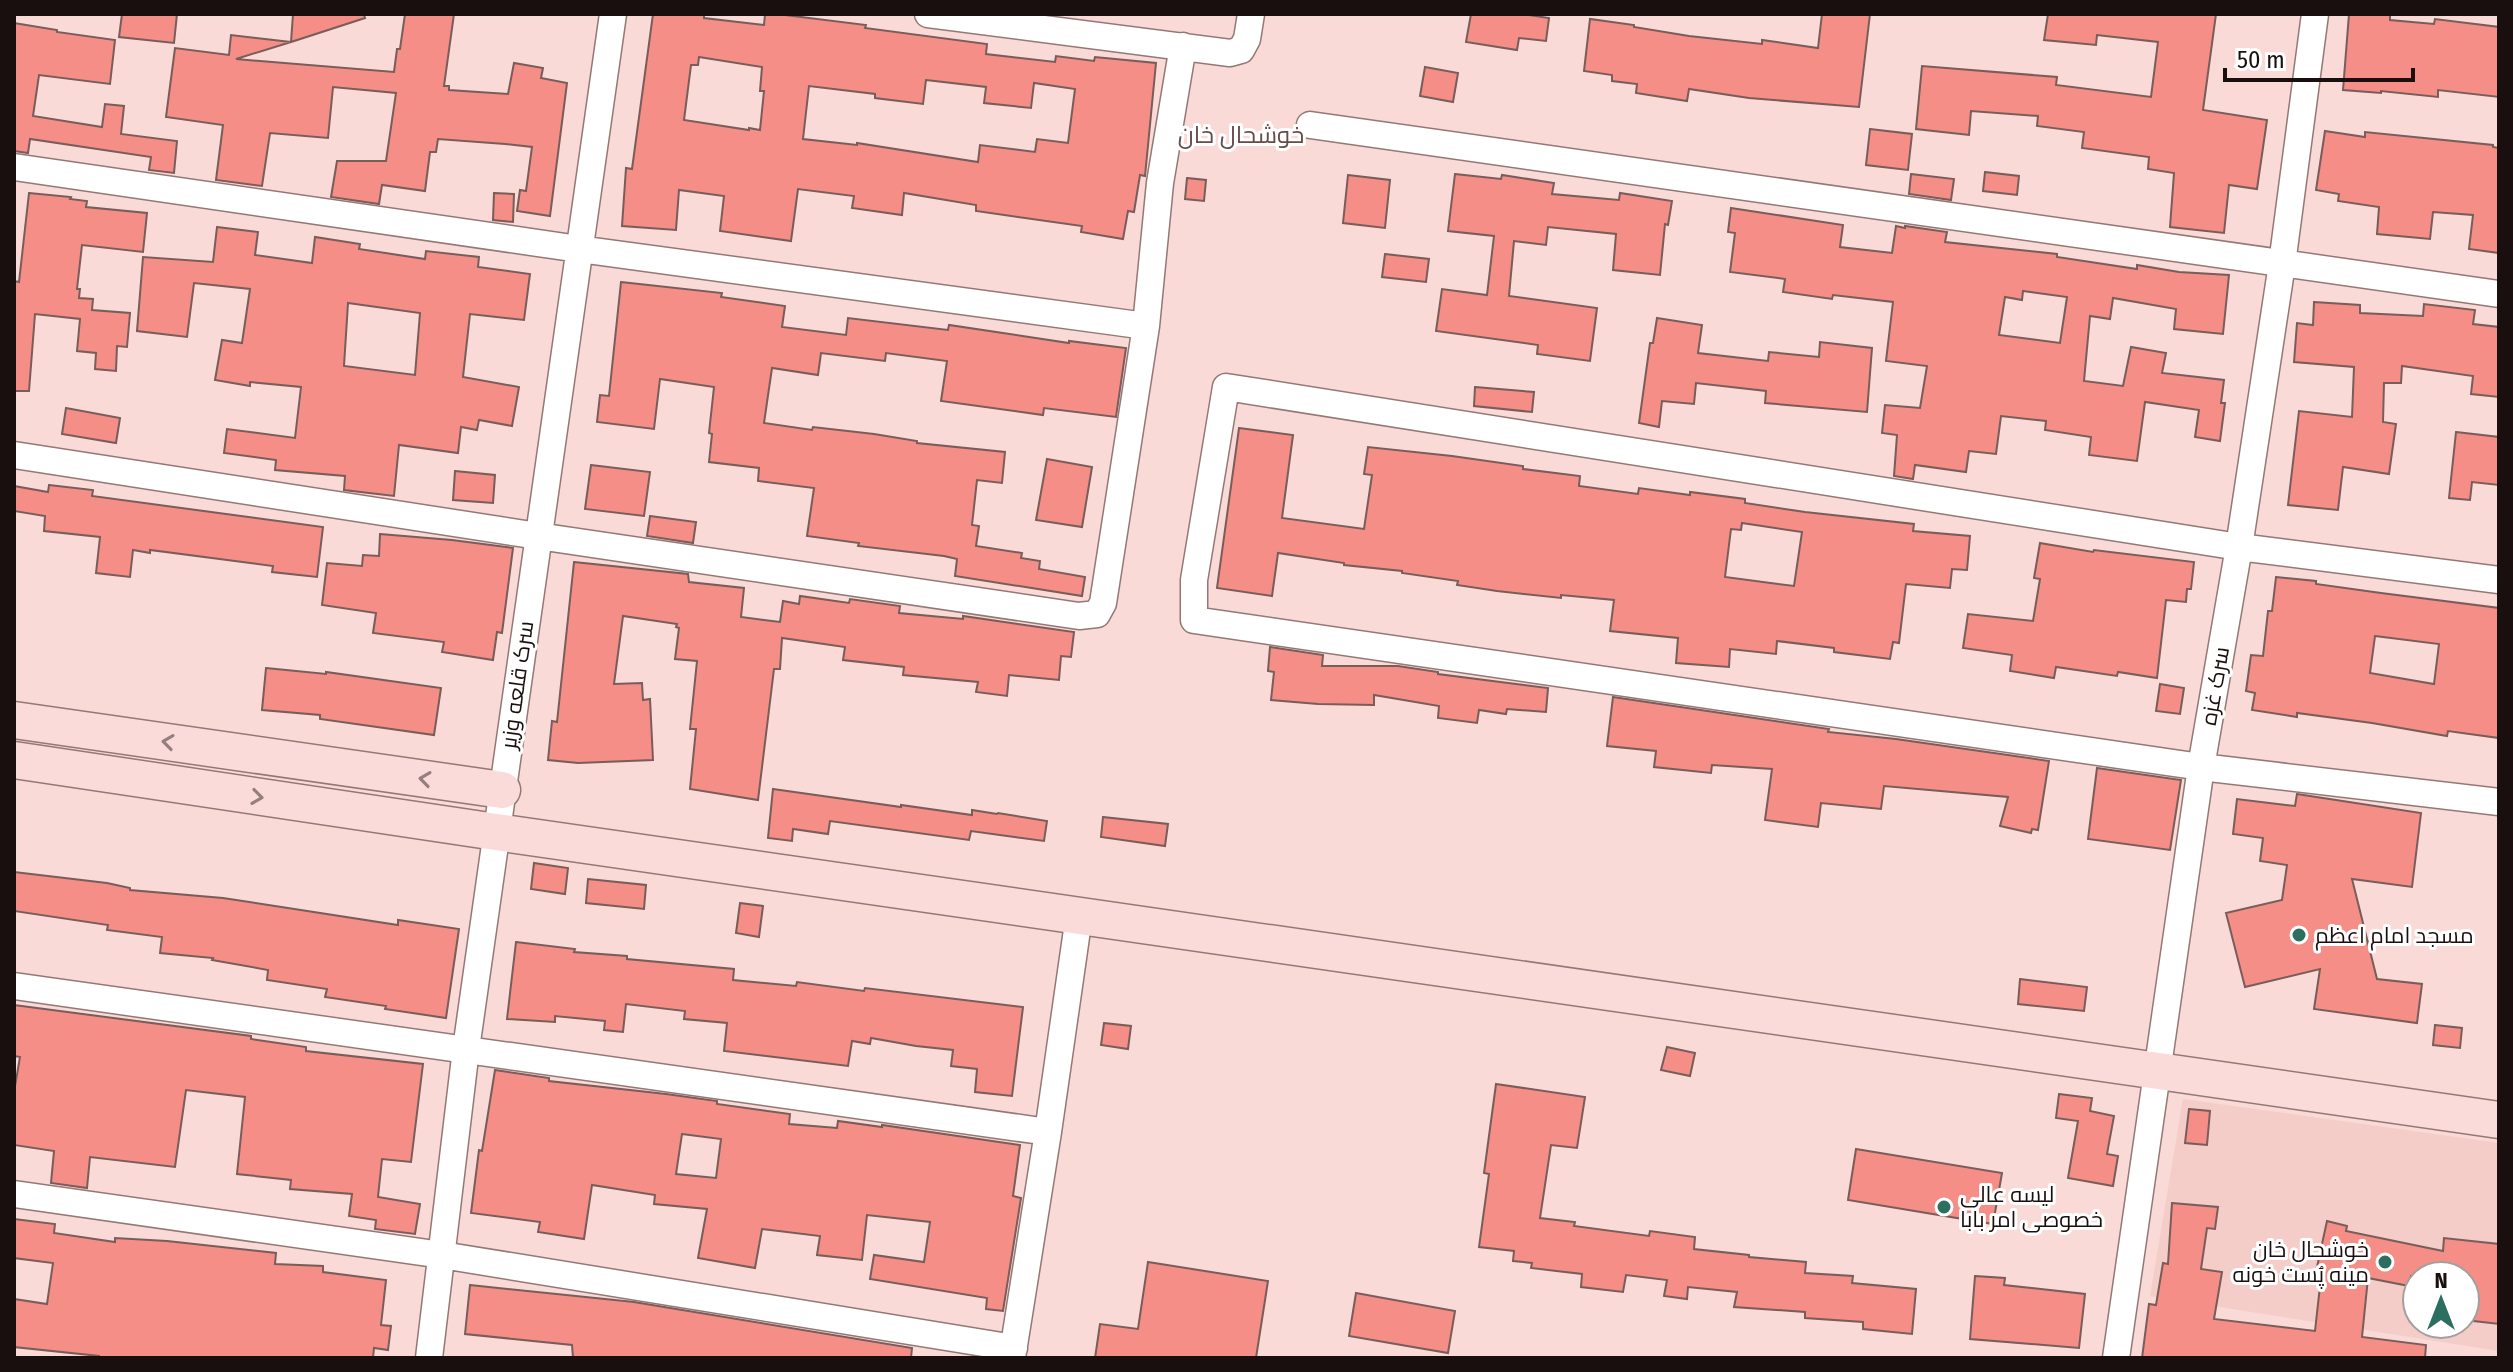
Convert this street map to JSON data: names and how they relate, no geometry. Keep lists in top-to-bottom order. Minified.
{"streets":{"street":["سرک قلعه وزیر","سرک غزه"]},"districts":["خوشحال خان"],"places":["مسجد امام اعظم","لیسه عالی خصوصی امر بابا","خوشحال خان مینه پُست خونه"],"scale_bar":"50 m","north":"top"}
